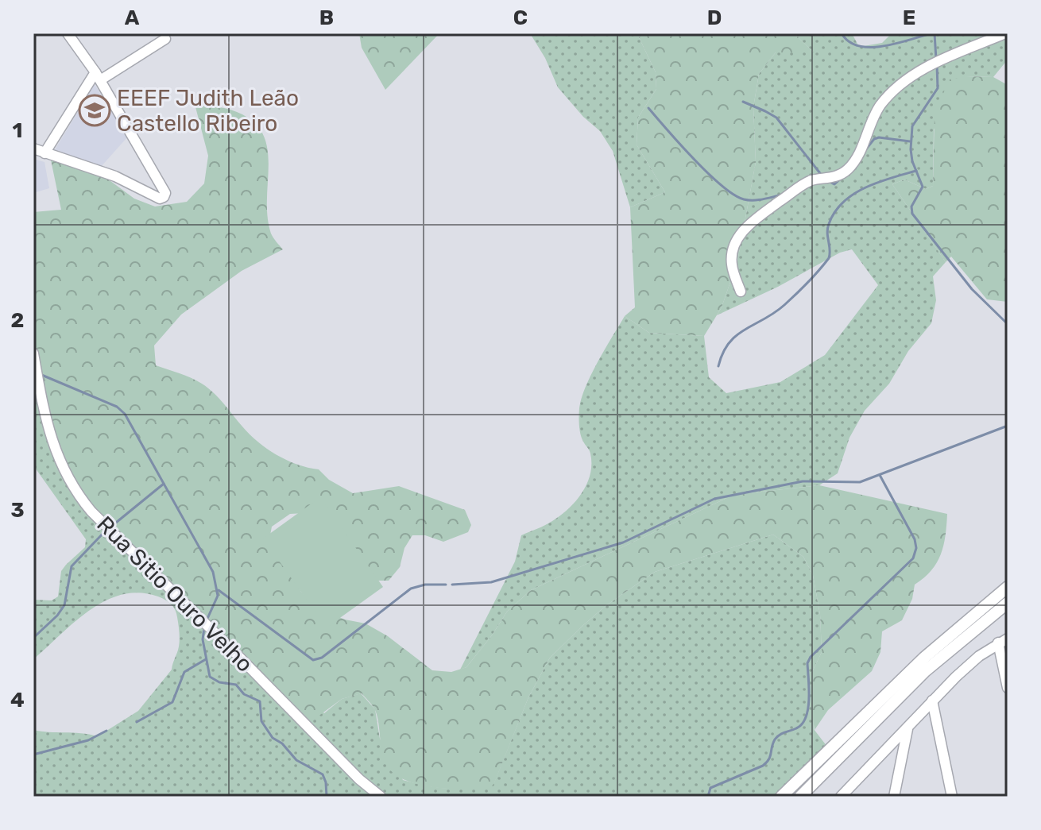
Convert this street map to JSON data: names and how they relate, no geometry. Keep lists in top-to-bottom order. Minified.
{"streets":{"street":["Rua Sitio Ouro Velho"]},"places":{"school or university":["EEEF Judith Leão Castello Ribeiro"]},"grid":{"columns":["A","B","C","D","E"],"rows":["1","2","3","4"]}}
